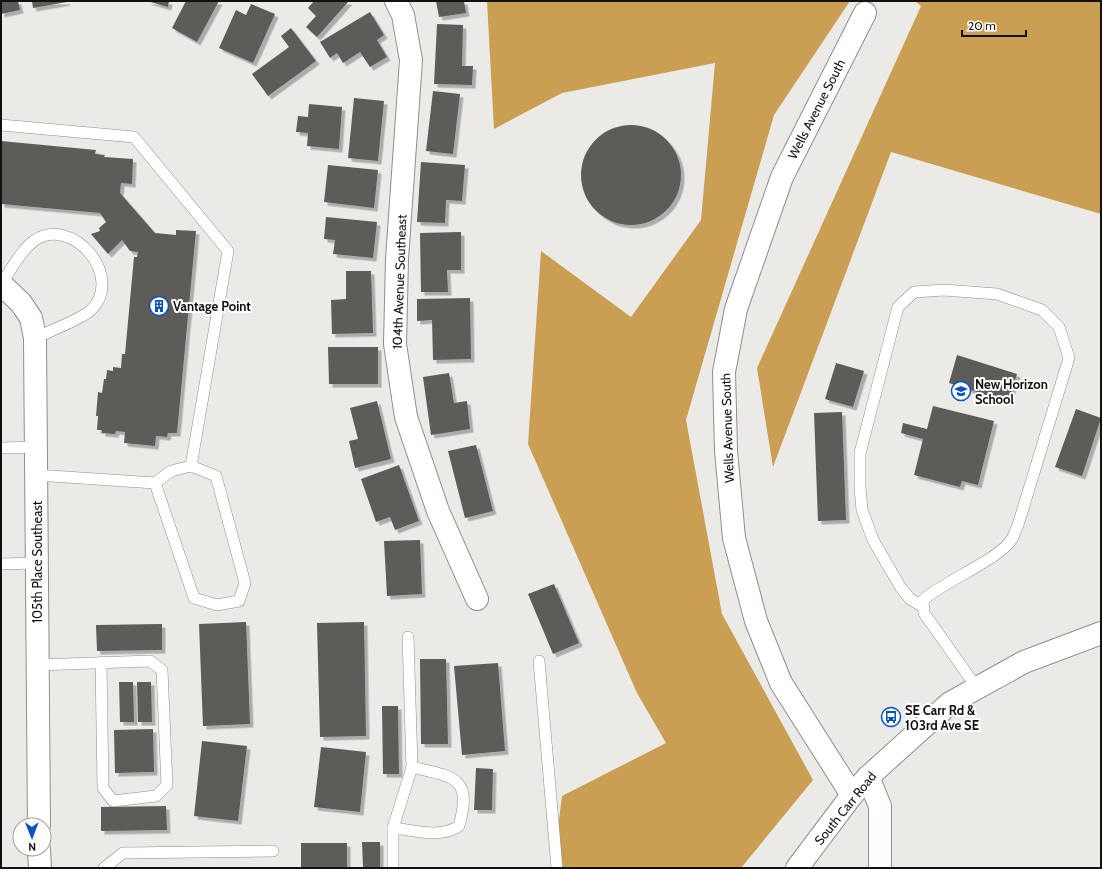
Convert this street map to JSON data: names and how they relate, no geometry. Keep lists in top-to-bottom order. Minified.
{"streets":{"street":["Wells Avenue South","104th Avenue Southeast","105th Place Southeast","South Carr Road"]},"crossings":[["Wells Avenue South","South Carr Road"]],"places":{"building":["Vantage Point"],"school or university":["New Horizon School"],"bus stop":["SE Carr Rd & 103rd Ave SE"]},"scale_bar":"20 m","north":"bottom"}
